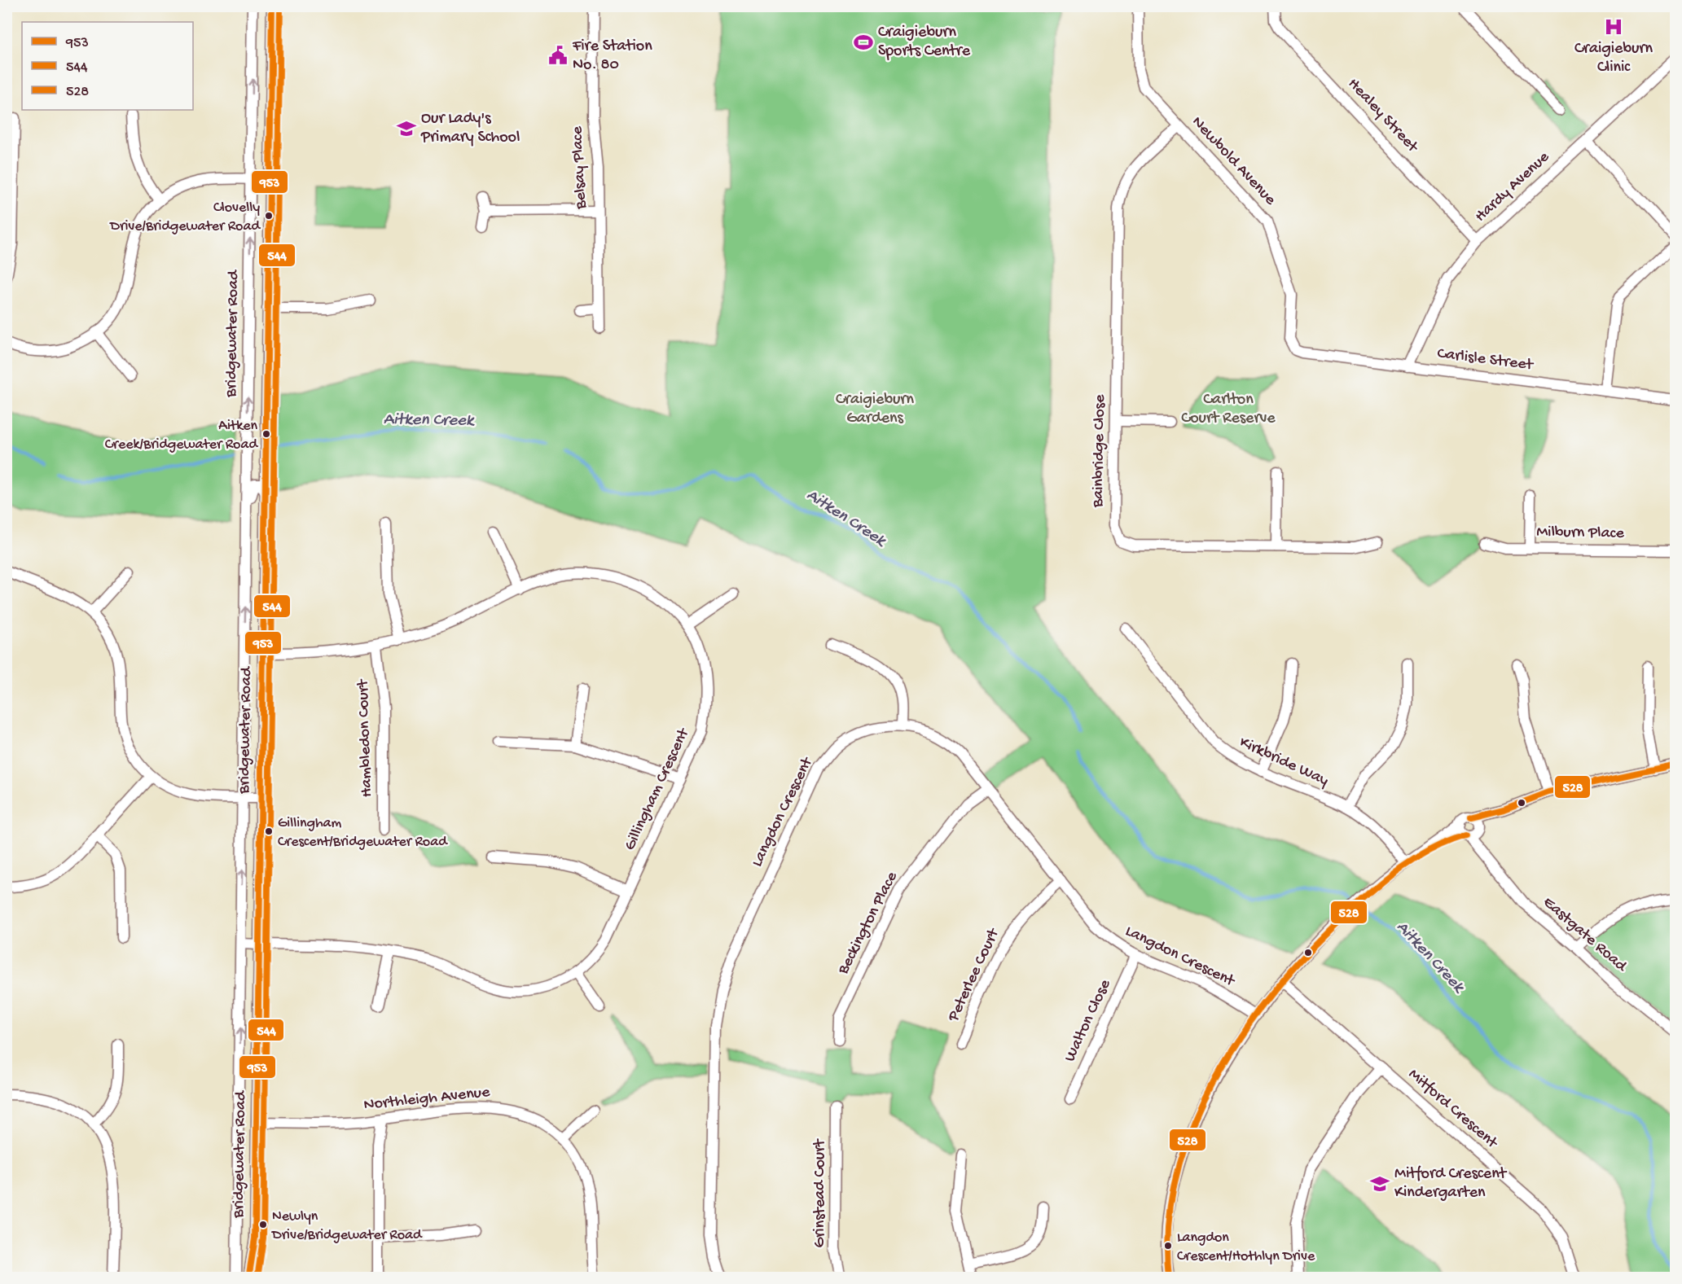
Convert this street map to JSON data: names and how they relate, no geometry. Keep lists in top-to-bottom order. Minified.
{"streets":{"street":["Healey Street","Newbold Avenue","Belsay Place","Hardy Avenue","Bridgewater Road","Carlisle Street","Bainbridge Close","Milburn Place","Hambledon Court","Kirkbride Way","Gillingham Crescent","Langdon Crescent","Beckington Place","Eastgate Road","Peterlee Court","Walton Close","Northleigh Avenue","Mitford Crescent","Grinstead Court"]},"crossings":[["Healey Street","Hardy Avenue"],["Newbold Avenue","Carlisle Street"],["Newbold Avenue","Bainbridge Close"],["Hardy Avenue","Carlisle Street"],["Bridgewater Road","Gillingham Crescent"],["Bridgewater Road","Northleigh Avenue"],["Hambledon Court","Gillingham Crescent"],["Langdon Crescent","Beckington Place"],["Langdon Crescent","Peterlee Court"],["Langdon Crescent","Walton Close"]],"water":["Aitken Creek"],"parks":["Craigieburn Gardens","Carlton Court Reserve"],"places":{"hospital":["Craigieburn Clinic"],"sports":["Craigieburn Sports Centre"],"public building":["Fire Station No. 80"],"school or university":["Our Lady's Primary School","Mitford Crescent Kindergarten"],"other":["Clovelly Drive/Bridgewater Road","Aitken Creek/Bridgewater Road","Gillingham Crescent/Bridgewater Road","Newlyn Drive/Bridgewater Road","Langdon Crescent/Hothlyn Drive"]},"lines":["transit line 953","transit line 544","transit line 528"],"legend":["953","544","528"]}
